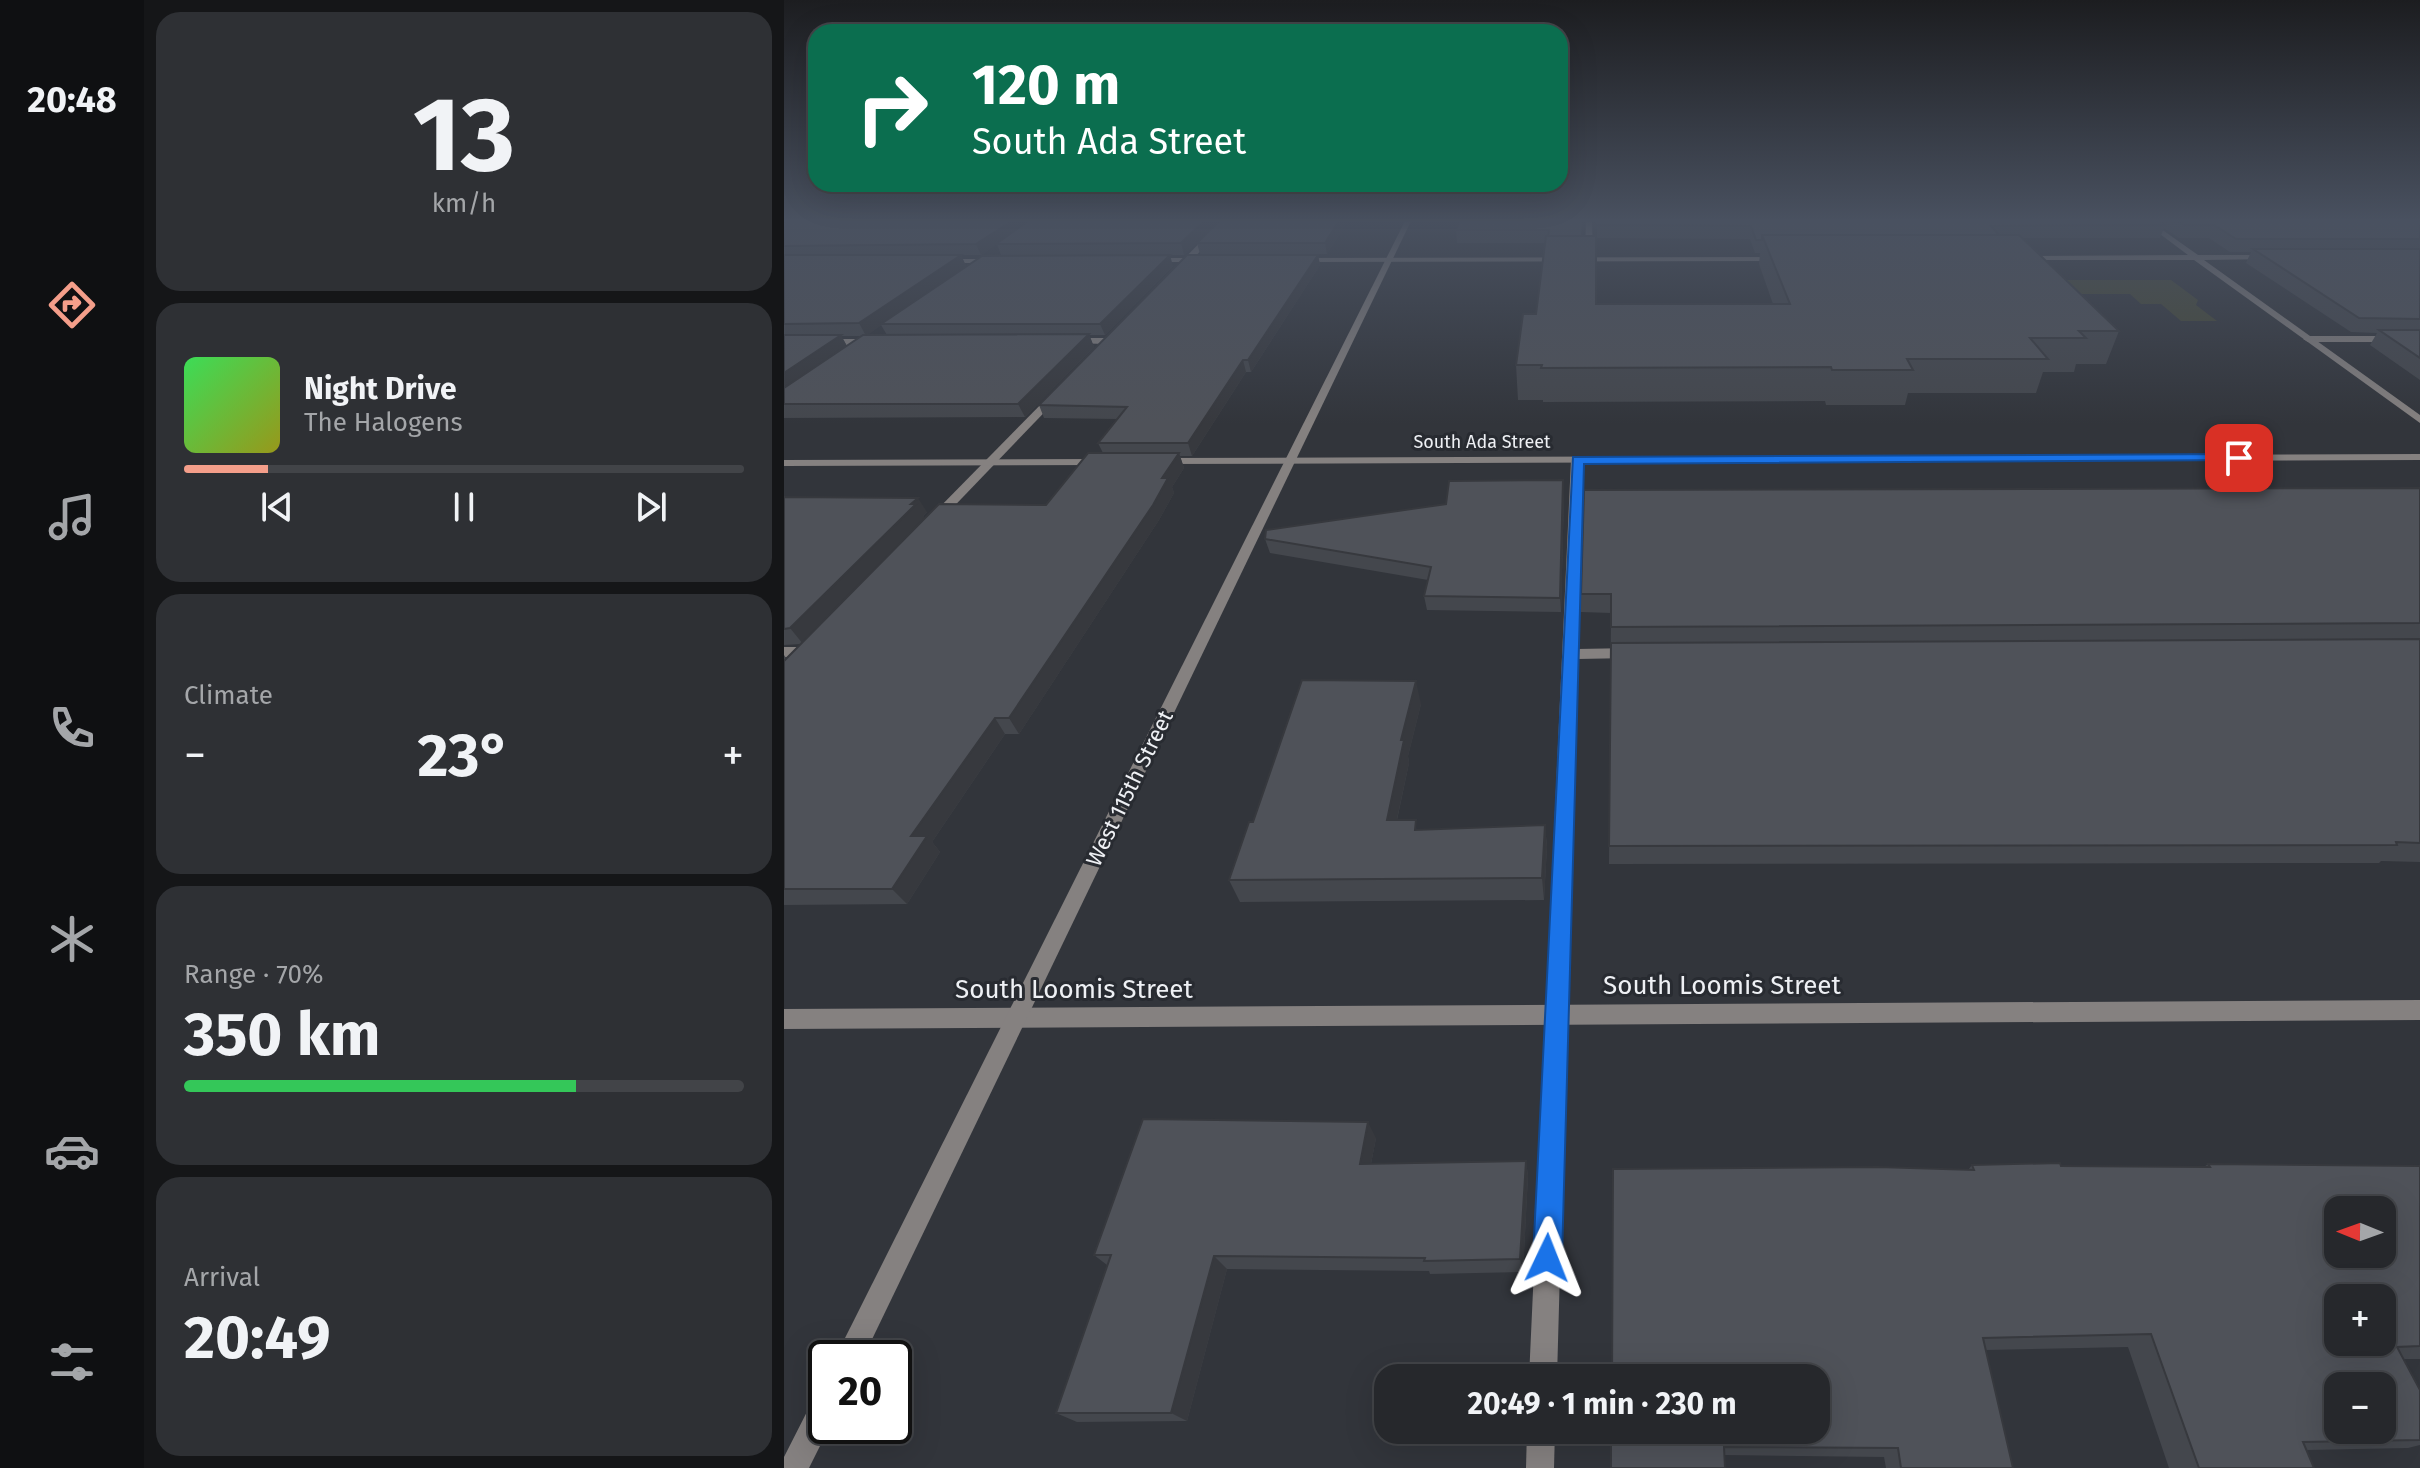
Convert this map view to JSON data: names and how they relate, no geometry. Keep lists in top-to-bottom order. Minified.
{"streets":{"street":["South Ada Street","West 115th Street","South Loomis Street"]},"crossings":[["South Ada Street","West 115th Street"],["West 115th Street","South Loomis Street"]],"north":"left","page":{"tabs":"20:48","tile":[["13","km/h"],"Climate",["Range · 70%","350 km"],["Arrival","20:49"]],"turn":["120 m","South Ada Street"],"song":["Night Drive","The Halogens"],"heat":["−","23°","+"],"map_buttons":["+","−"],"limit":"20","trip":"20:49 · 1 min · 230 m"}}
